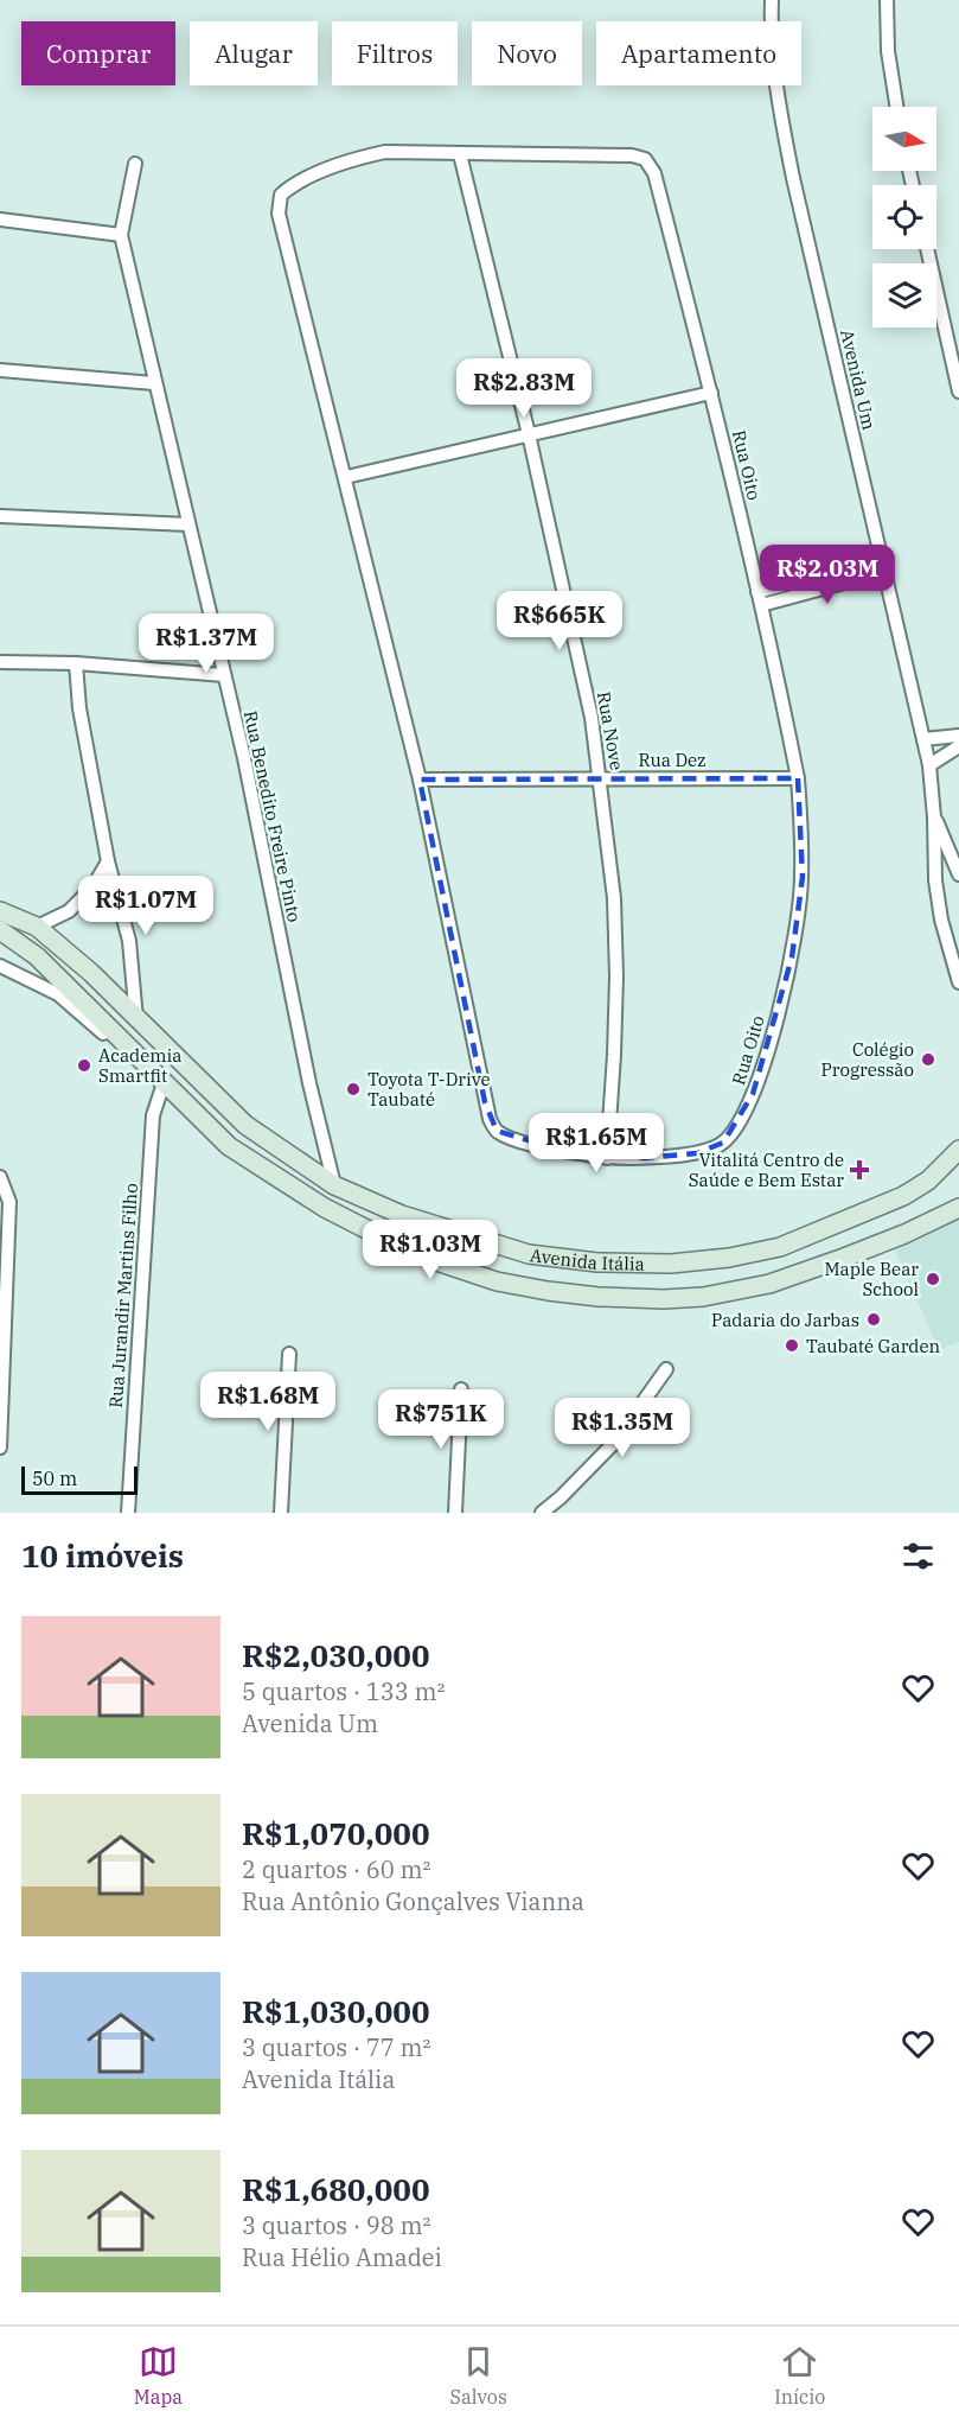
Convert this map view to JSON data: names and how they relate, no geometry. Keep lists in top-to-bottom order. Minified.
{"streets":{"main road":["Avenida Itália"],"street":["Avenida Um","Rua Oito","Rua Nove","Rua Dez","Rua Benedito Freire Pinto","Rua Jurandir Martins Filho"]},"crossings":[["Rua Oito","Rua Nove"],["Rua Oito","Rua Dez"],["Rua Nove","Rua Dez"],["Rua Benedito Freire Pinto","Avenida Itália"],["Avenida Itália","Rua Jurandir Martins Filho"]],"places":{"other":["Colégio Progressão","Academia Smartfit","Toyota T-Drive Taubaté","Maple Bear School","Padaria do Jarbas","Taubaté Garden"],"health":["Vitalitá Centro de Saúde e Bem Estar"]},"scale_bar":"50 m","north":"right","page":{"chip":["Comprar","Alugar","Filtros","Novo","Apartamento"],"price":["R$2.83M","R$2.03M","R$665K","R$1.37M","R$1.07M","R$1.65M","R$1.03M","R$1.68M","R$751K","R$1.35M"],"scale":"50 m","heading":"10 imóveis","list":[{"name":"R$2,030,000","note":"5 quartos · 133 m² · Avenida Um"},{"name":"R$1,070,000","note":"2 quartos · 60 m² · Rua Antônio Gonçalves Vianna"},{"name":"R$1,030,000","note":"3 quartos · 77 m² · Avenida Itália"},{"name":"R$1,680,000","note":"3 quartos · 98 m² · Rua Hélio Amadei"}],"tabs":["Mapa","Salvos","Início"]}}
